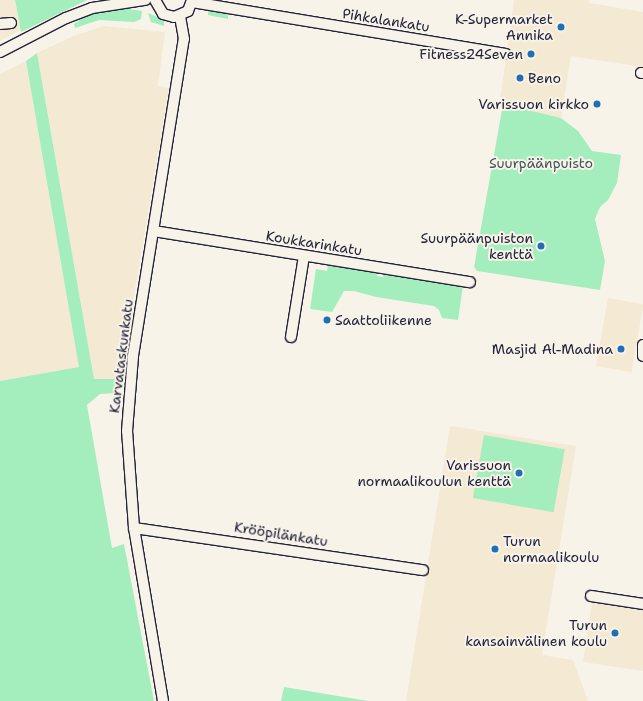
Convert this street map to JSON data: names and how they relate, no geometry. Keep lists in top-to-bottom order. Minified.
{"streets":{"street":["Pihkalankatu","Koukkarinkatu","Karvataskunkatu","Krööpilänkatu"]},"crossings":[["Koukkarinkatu","Karvataskunkatu"],["Karvataskunkatu","Krööpilänkatu"]],"parks":["Suurpäänpuisto"],"places":["K-Supermarket Annika","Fitness24Seven","Beno","Varissuon kirkko","Suurpäänpuiston kenttä","Saattoliikenne","Masjid Al-Madina","Varissuon normaalikoulun kenttä","Turun normaalikoulu","Turun kansainvälinen koulu"]}
